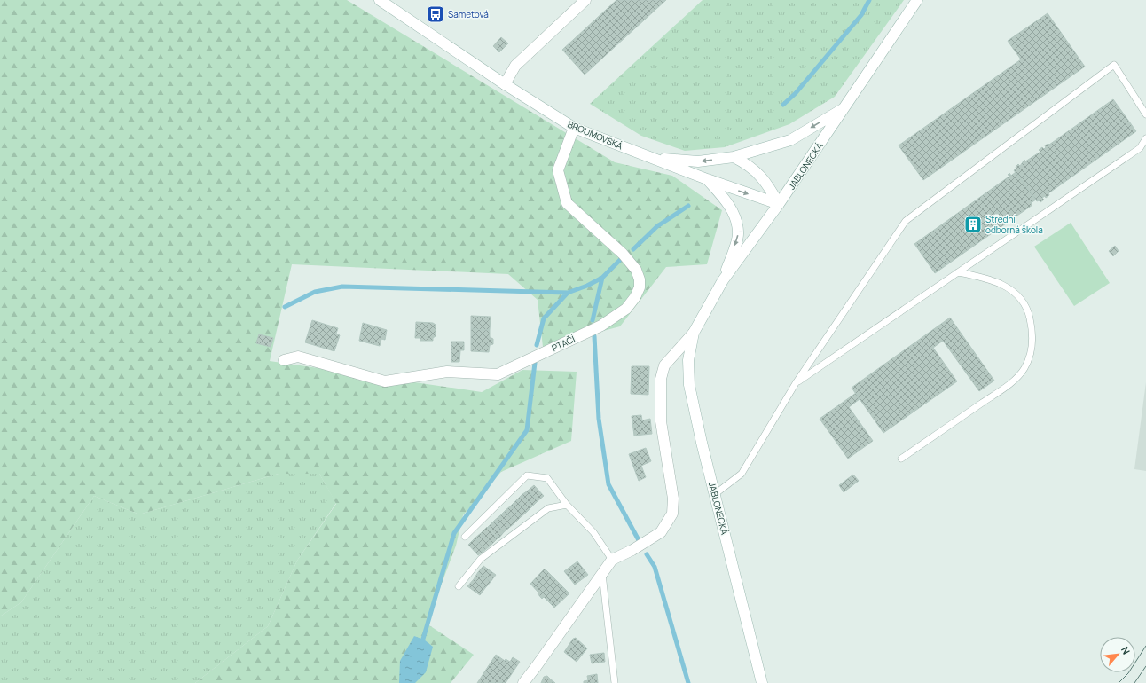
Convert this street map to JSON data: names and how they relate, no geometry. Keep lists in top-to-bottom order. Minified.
{"streets":{"street":["BROUMOVSKÁ","JABLONECKÁ","PTAČÍ"]},"crossings":[["BROUMOVSKÁ","JABLONECKÁ"],["BROUMOVSKÁ","PTAČÍ"]],"places":{"bus stop":["Sametová"],"building":["Střední odborná škola"]},"north":"top right"}
